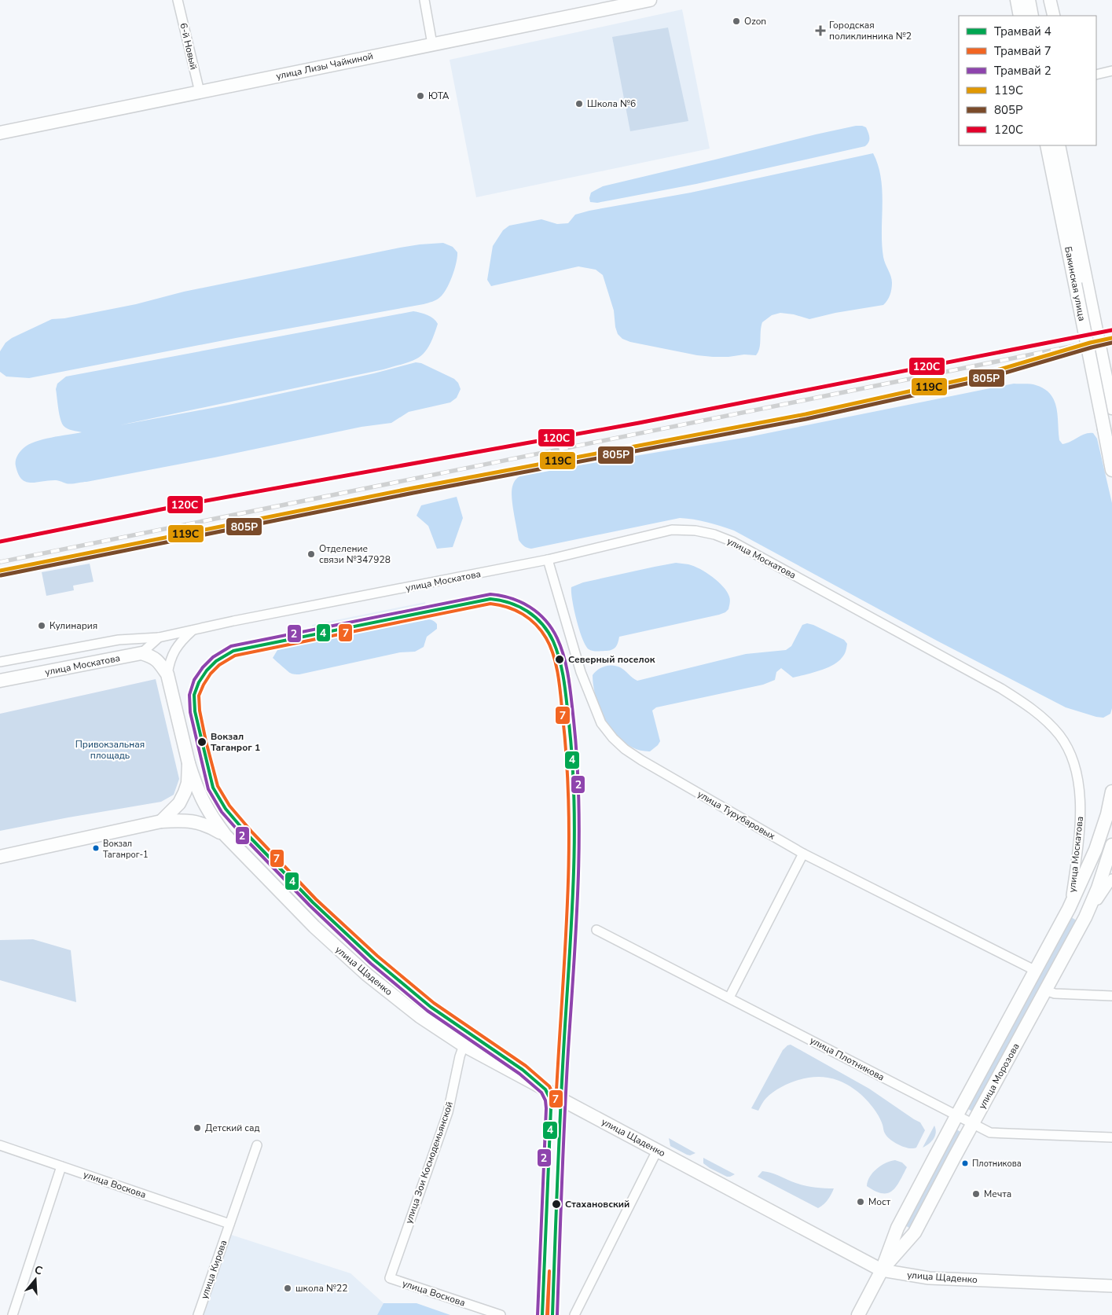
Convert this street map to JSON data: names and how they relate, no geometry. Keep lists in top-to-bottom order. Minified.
{"streets":{"main road":["улица Лизы Чайкиной","Бакинская улица","улица Москатова","улица Щаденко","улица Морозова"],"street":["6-й Новый","улица Турубаровых","улица Плотникова","улица Зои Космодемьянской","улица Воскова","улица Кирова"]},"crossings":[["6-й Новый","улица Лизы Чайкиной"],["улица Москатова","улица Турубаровых"],["улица Москатова","улица Морозова"],["улица Турубаровых","улица Морозова"],["улица Щаденко","улица Морозова"],["улица Щаденко","улица Зои Космодемьянской"],["улица Плотникова","улица Морозова"],["улица Зои Космодемьянской","улица Воскова"],["улица Воскова","улица Кирова"]],"parks":["Привокзальная площадь"],"places":{"other":["Ozon","ЮТА","Школа №6","Отделение связи №347928","Кулинария","Северный поселок","Вокзал Таганрог 1","Вокзал Таганрог-1","Детский сад","Плотникова","Мечта","Мост","Стахановский","школа №22"],"health":["Городская поликлинника №2"]},"lines":["transit line 120С","transit line 119С","transit line 805Р","tram line 2","tram line 4","tram line 7"],"legend":["Трамвай 4","Трамвай 7","Трамвай 2","119С","805Р","120С"],"north":"top"}
